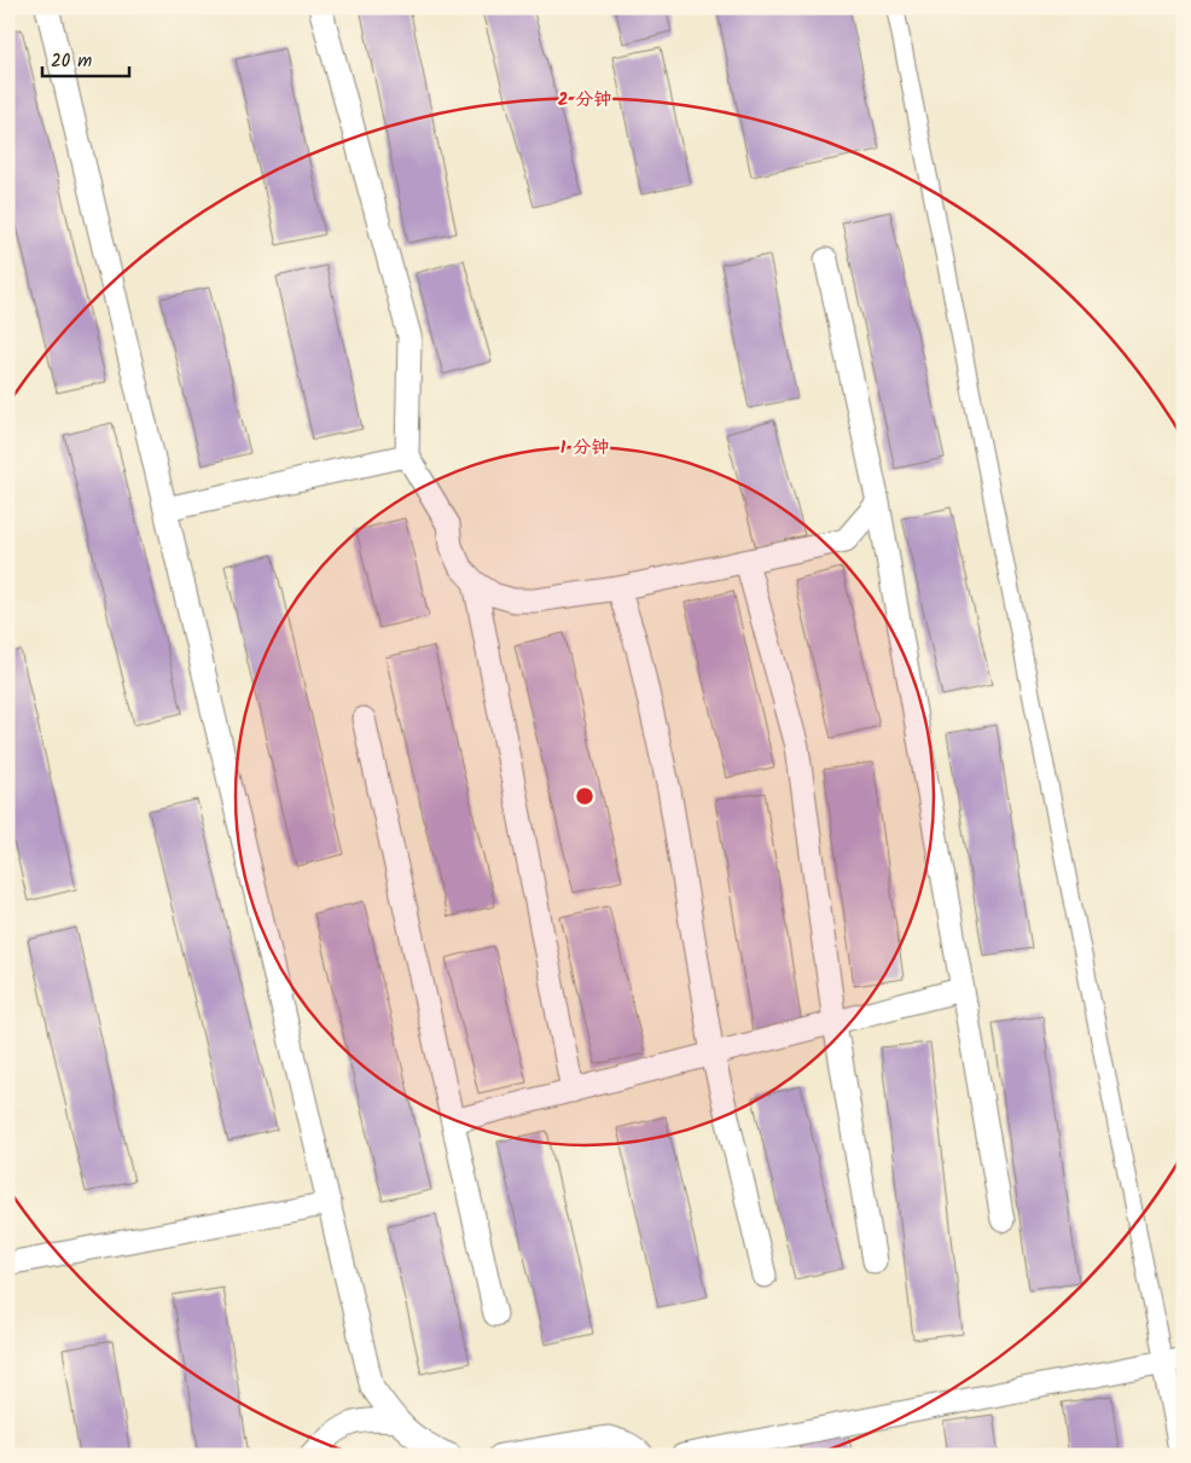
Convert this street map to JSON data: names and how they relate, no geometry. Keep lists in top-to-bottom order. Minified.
{"scale_bar":"20 m","rings":["2 分钟","1 分钟"]}
